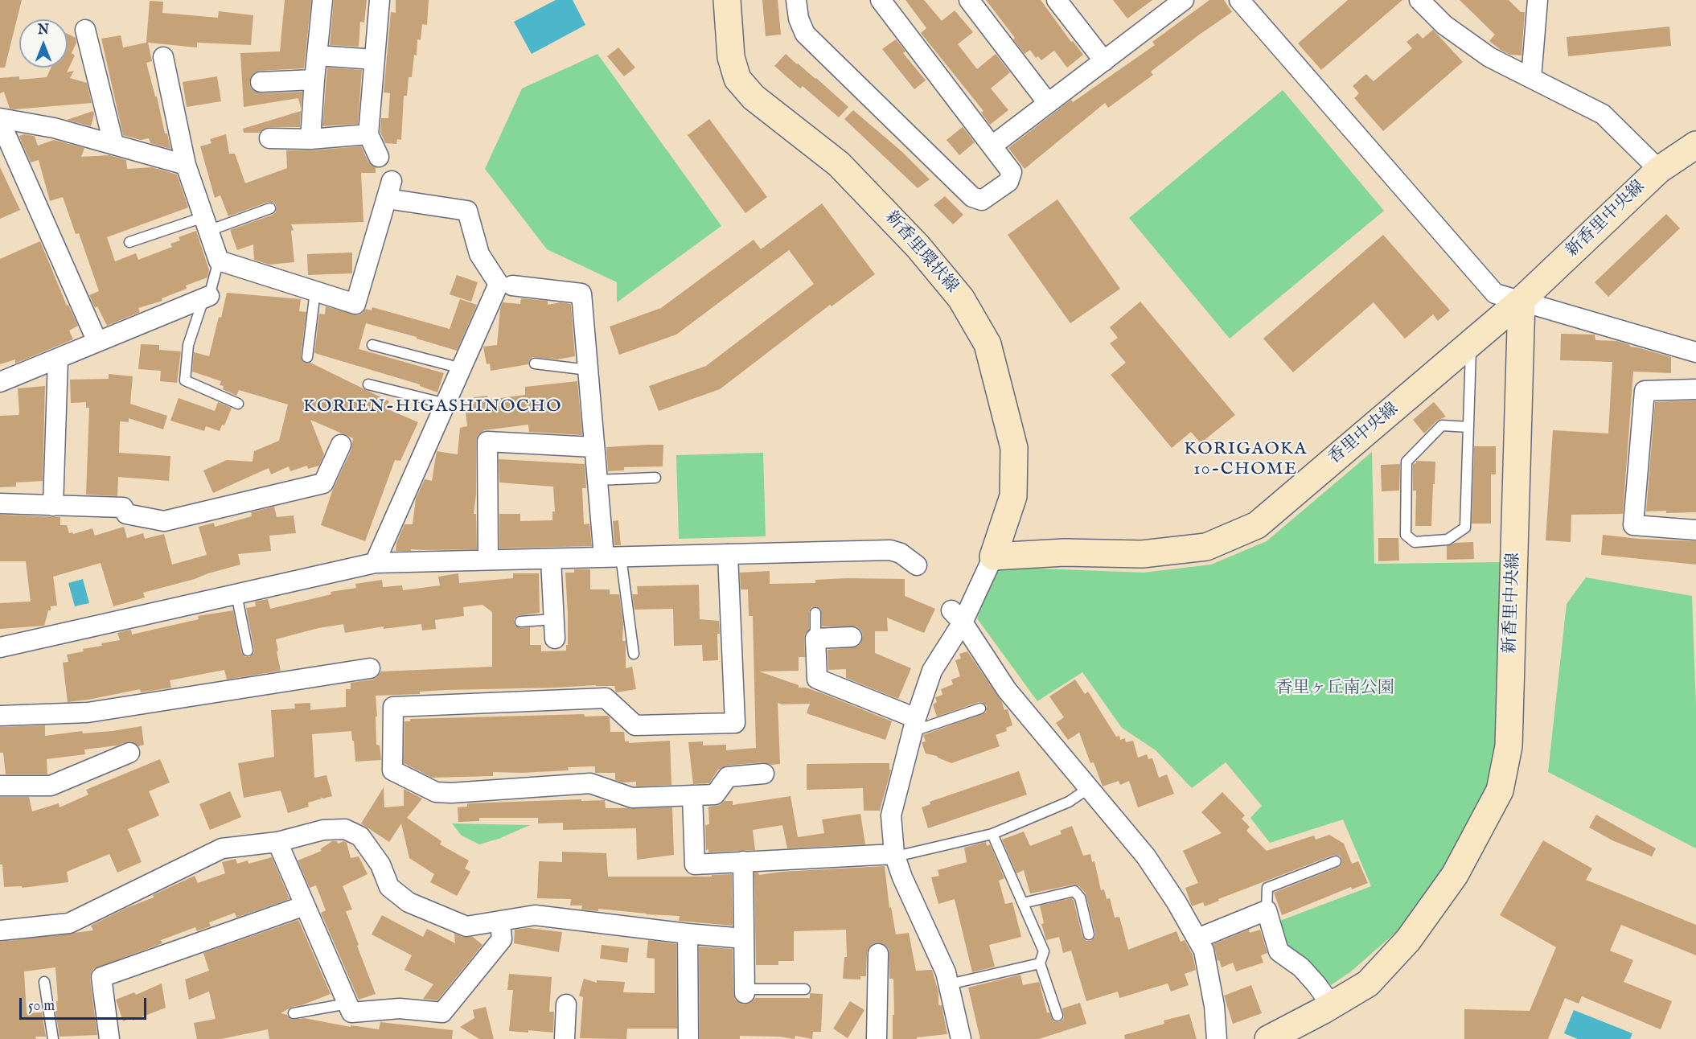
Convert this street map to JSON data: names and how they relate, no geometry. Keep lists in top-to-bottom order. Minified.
{"streets":{"street":["新香里中央線","新香里環状線","香里中央線"]},"crossings":[["新香里中央線","香里中央線"],["新香里環状線","香里中央線"]],"districts":["KORIEN-HIGASHINOCHO","KORIGAOKA 10-CHOME"],"parks":["香里ヶ丘南公園"],"scale_bar":"50 m","north":"top"}
